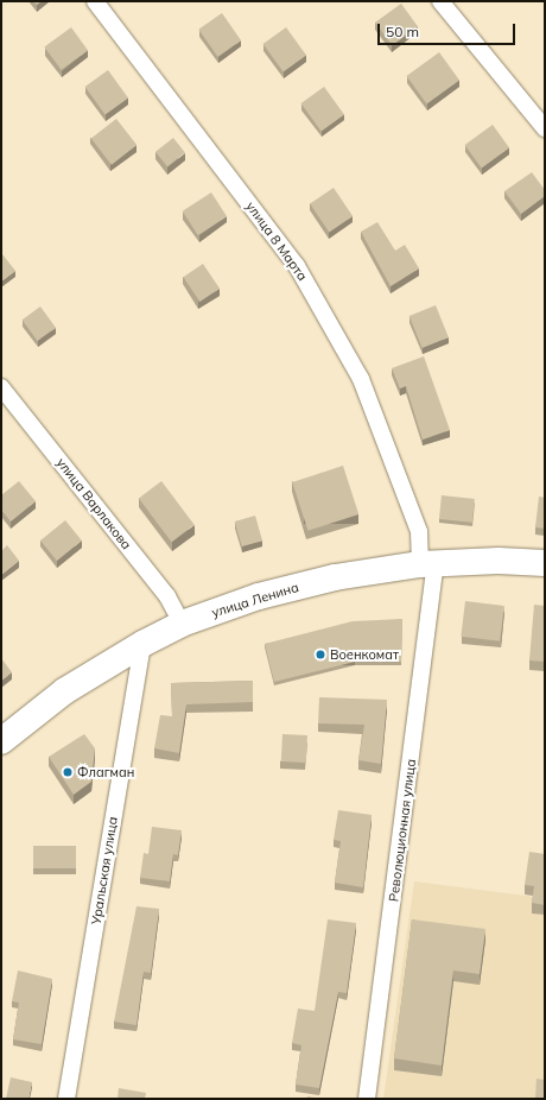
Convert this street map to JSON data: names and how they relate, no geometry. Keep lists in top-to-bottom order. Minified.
{"streets":{"main road":["улица Ленина"],"street":["улица 8 Марта","улица Варлакова","Революционная улица","Уральская улица"]},"crossings":[["улица 8 Марта","улица Ленина"],["улица 8 Марта","Революционная улица"],["улица Варлакова","улица Ленина"],["улица Ленина","Революционная улица"],["улица Ленина","Уральская улица"]],"places":["Военкомат","Флагман"],"scale_bar":"50 m"}
